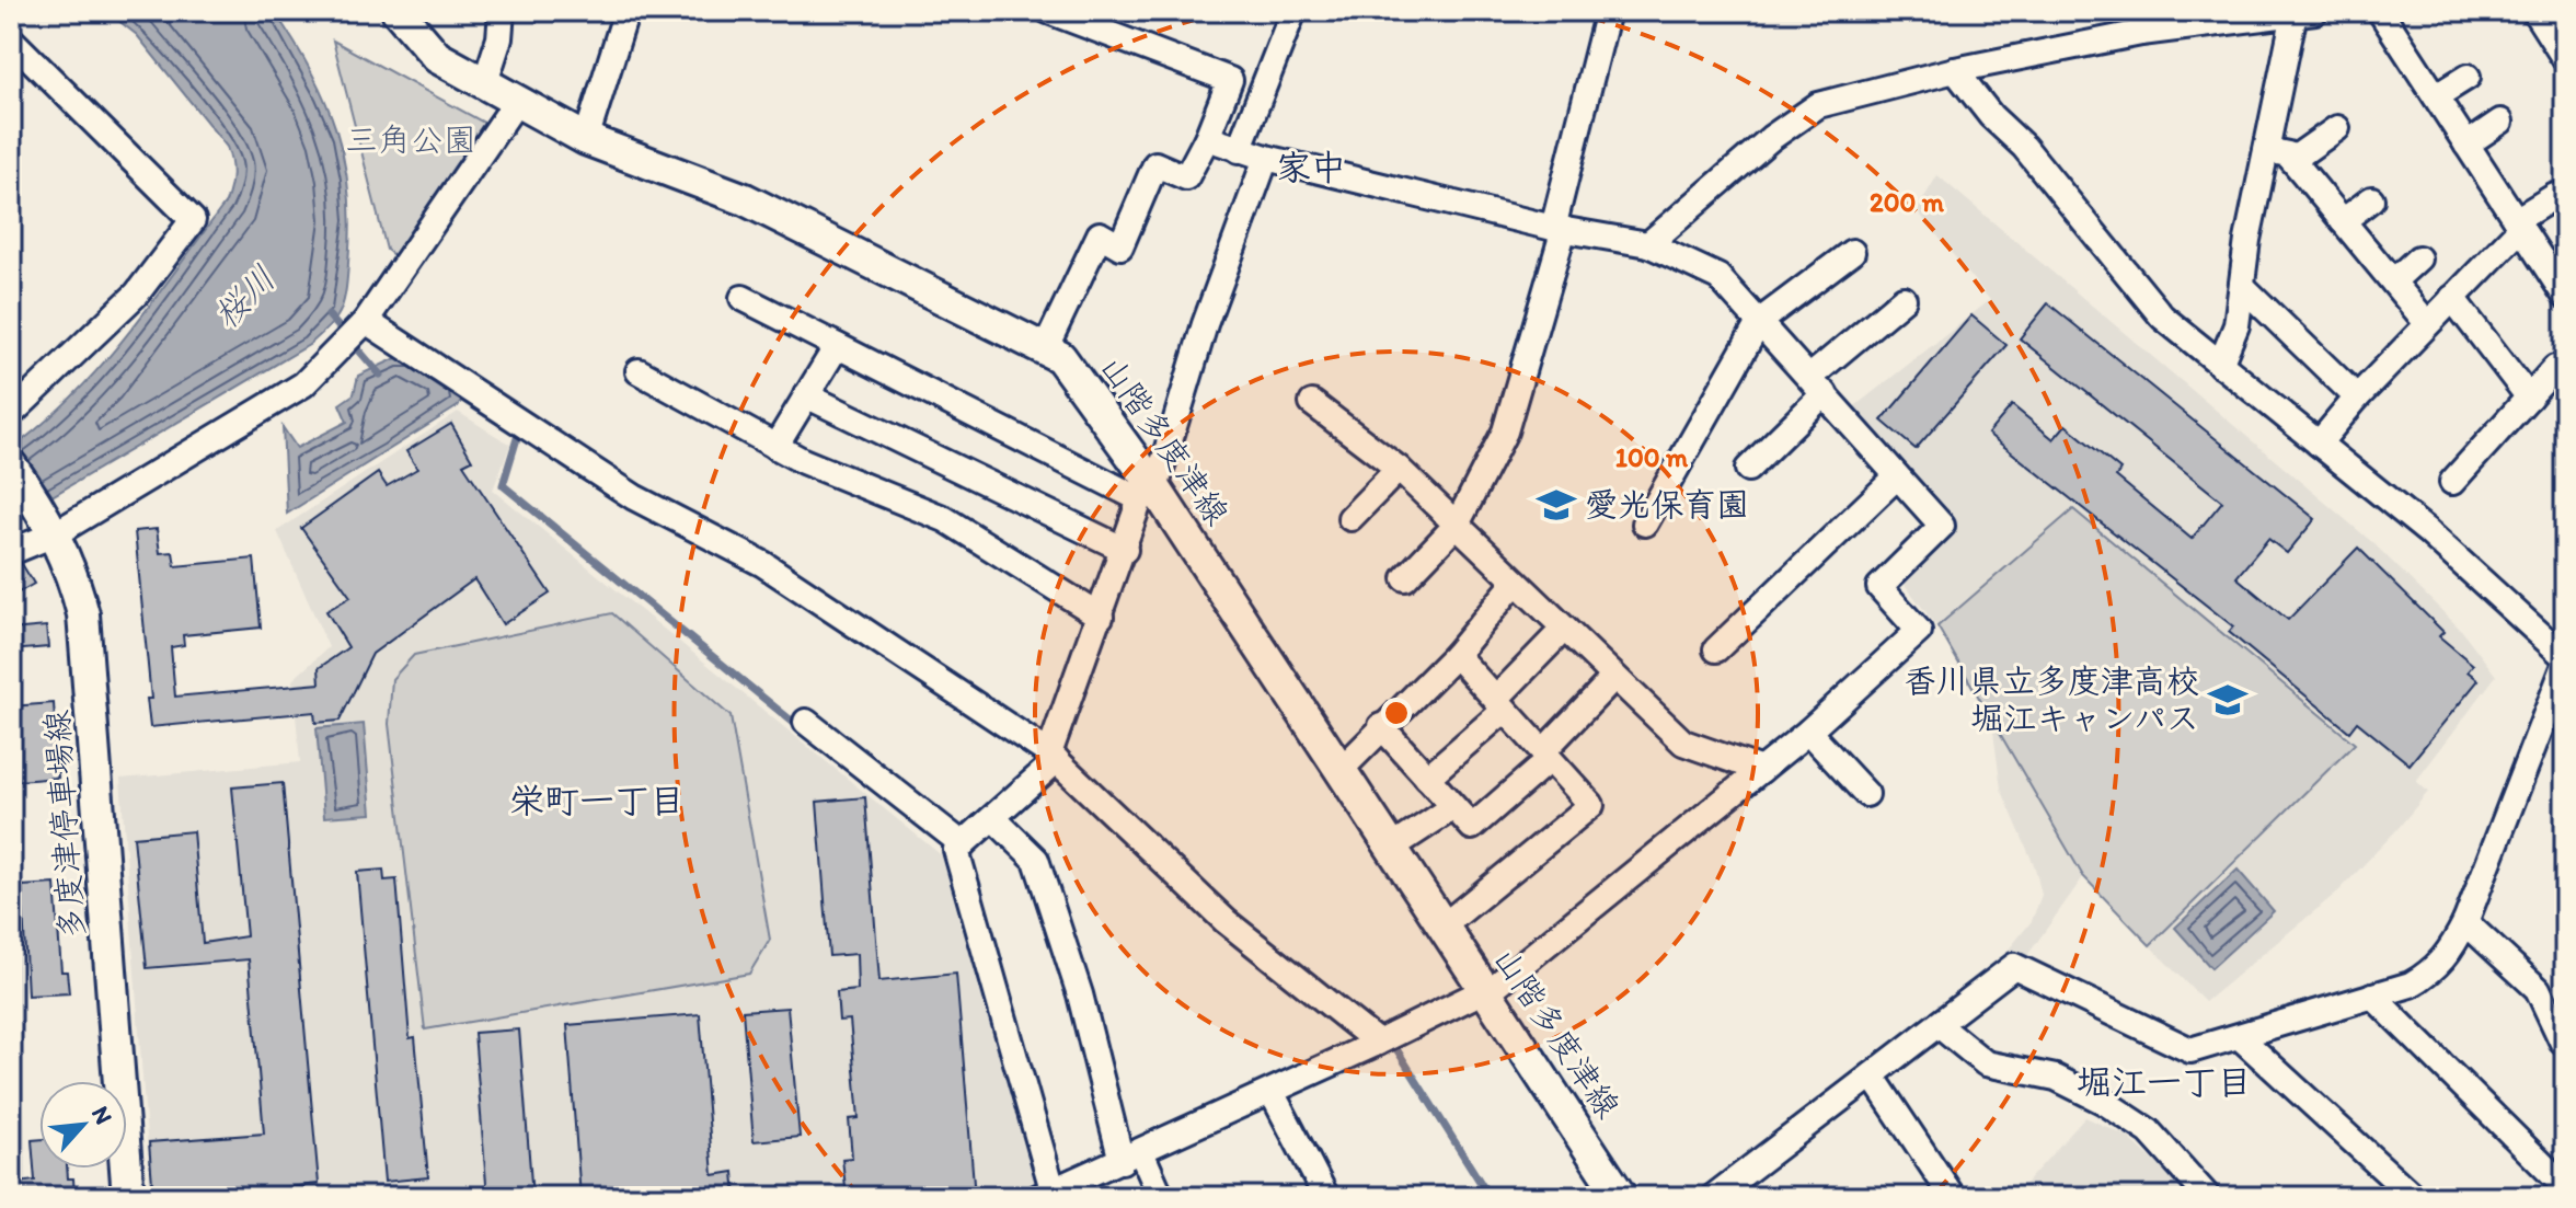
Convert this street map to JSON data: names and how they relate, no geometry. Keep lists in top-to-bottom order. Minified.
{"streets":{"main road":["山階多度津線","多度津停車場線"]},"districts":["家中","栄町一丁目","堀江一丁目"],"water":["桜川"],"parks":["三角公園"],"places":{"school or university":["愛光保育園","香川県立多度津高校 堀江キャンパス"]},"north":"top right","rings":["200 m","100 m"]}
